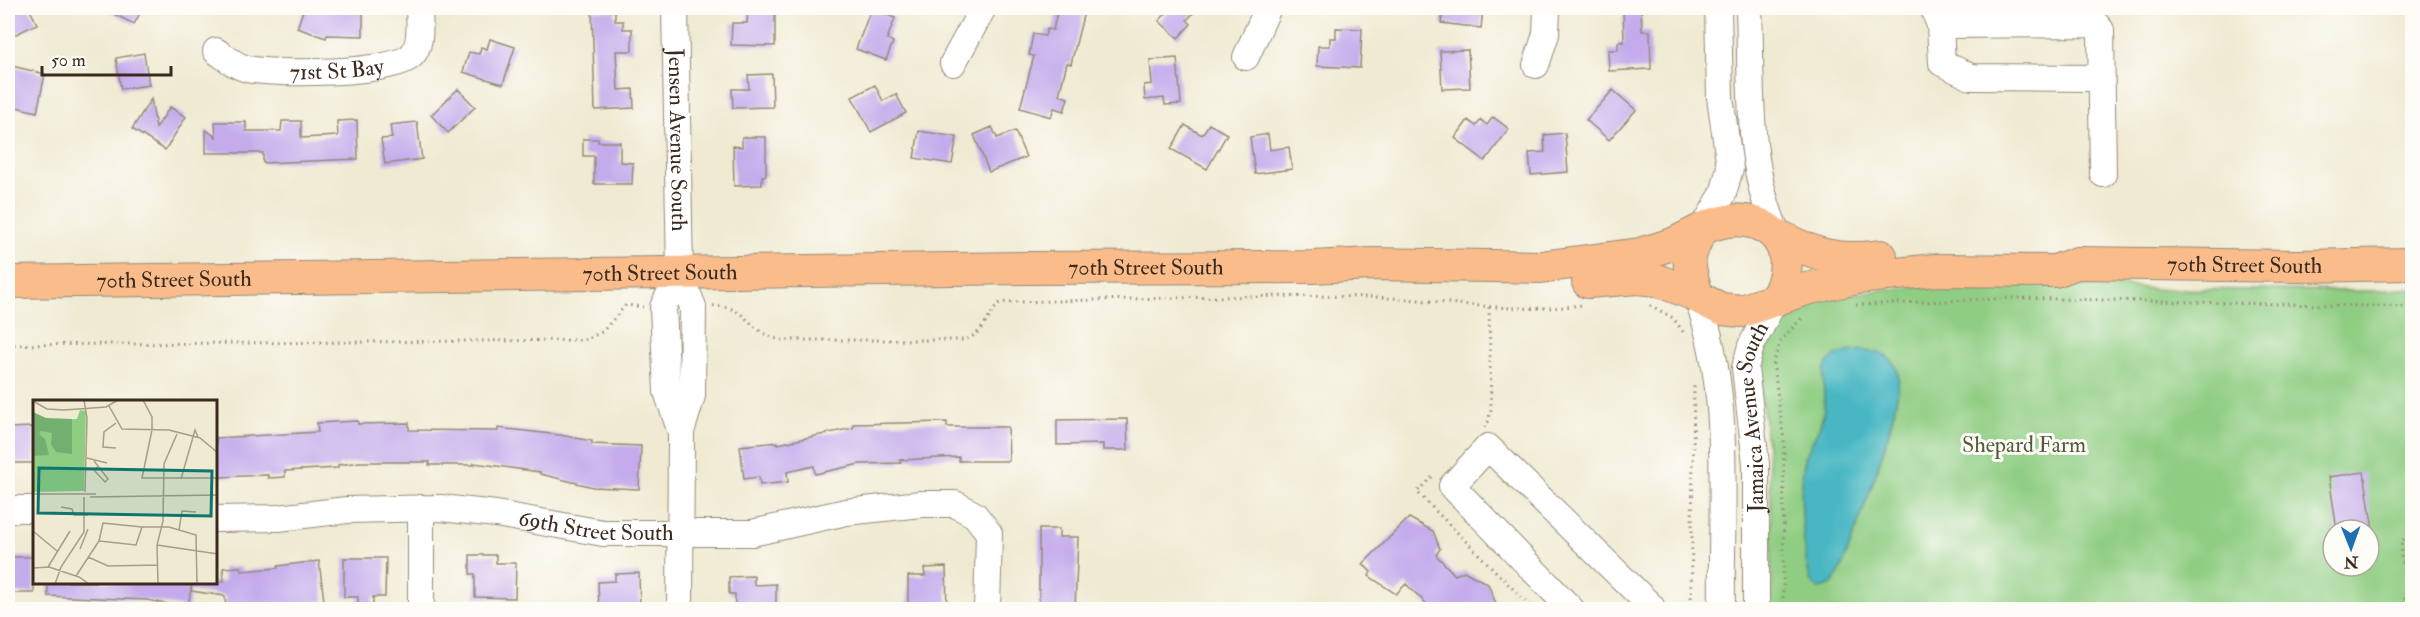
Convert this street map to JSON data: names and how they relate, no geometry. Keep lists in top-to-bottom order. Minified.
{"streets":{"main road":["70th Street South"],"street":["71st St Bay","Jensen Avenue South","Jamaica Avenue South","69th Street South"]},"crossings":[["Jensen Avenue South","70th Street South"],["Jensen Avenue South","69th Street South"],["70th Street South","Jamaica Avenue South"]],"parks":["Shepard Farm"],"scale_bar":"50 m","north":"bottom"}
